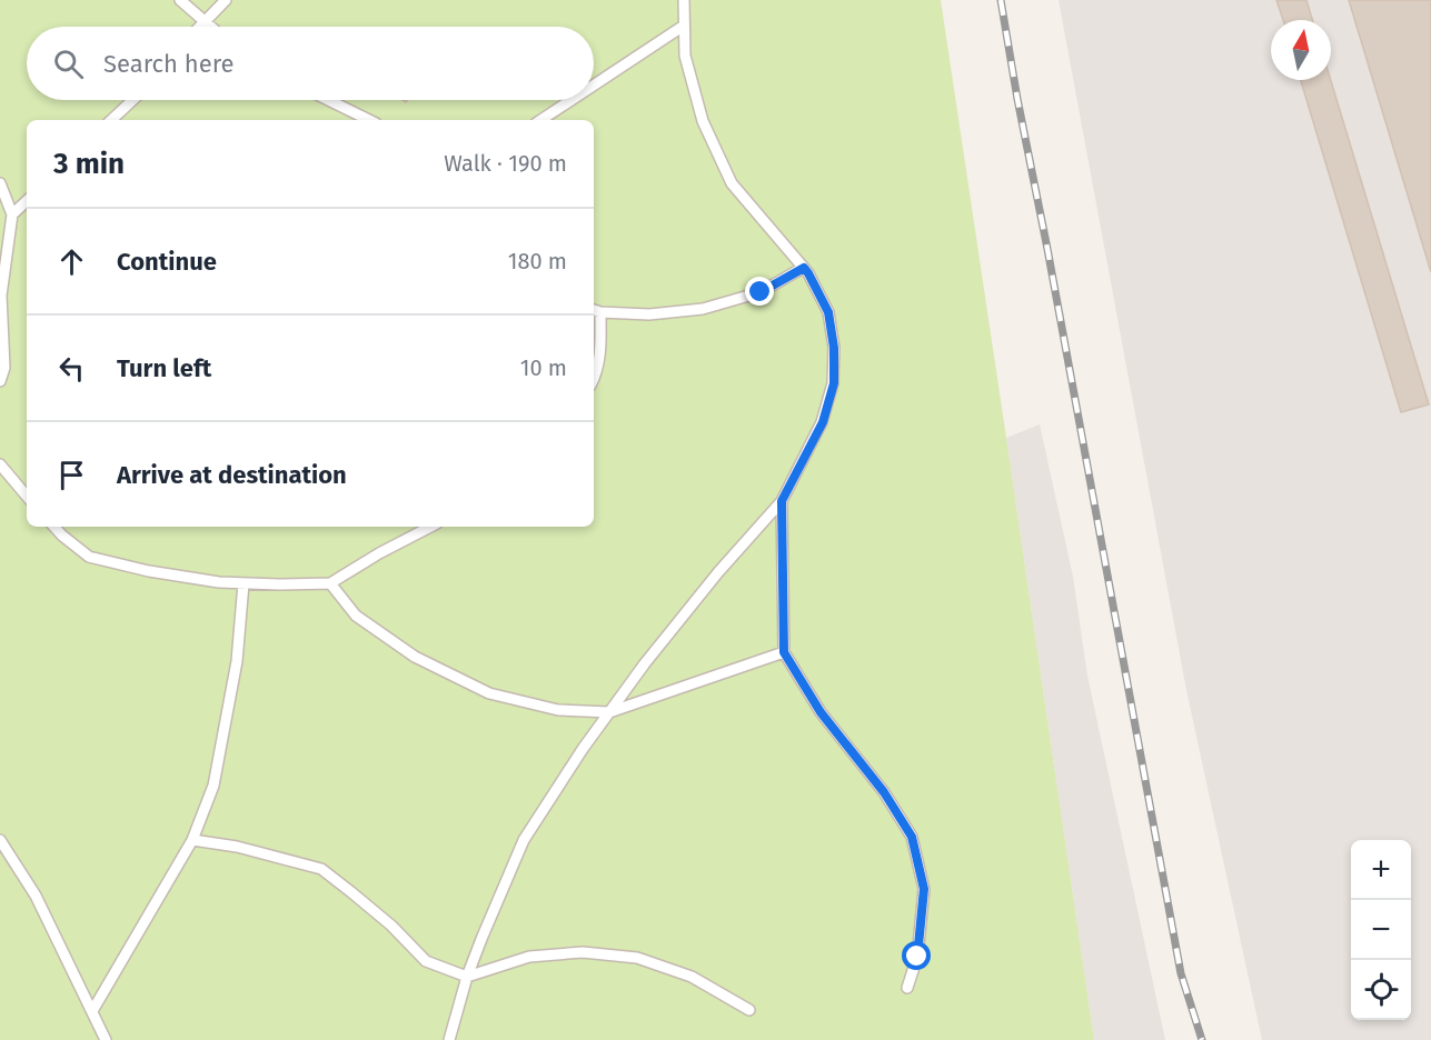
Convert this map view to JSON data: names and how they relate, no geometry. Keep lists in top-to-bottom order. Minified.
{"north":"top","page":{"search":"Search here","heading":["3 min","Walk · 190 m"],"list":[["Continue","180 m"],["Turn left","10 m"],"Arrive at destination"],"map_buttons":["+","−"]}}
